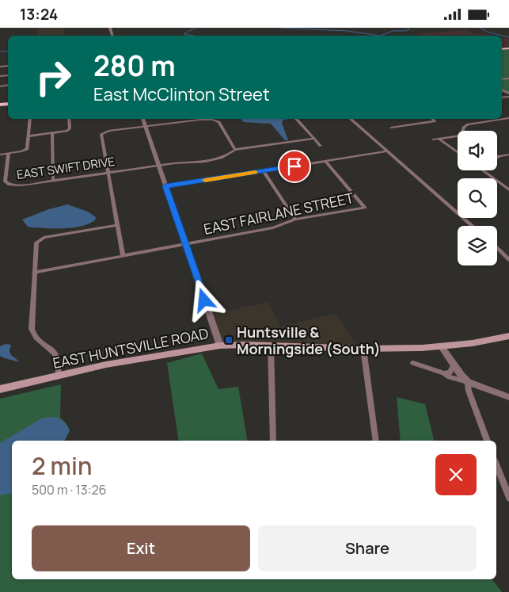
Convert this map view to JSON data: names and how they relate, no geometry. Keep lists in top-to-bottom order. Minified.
{"streets":{"main road":["EAST HUNTSVILLE ROAD"],"street":["EAST SWIFT DRIVE","EAST FAIRLANE STREET"]},"places":{"transit":["Huntsville & Morningside (South)"]},"page":{"status":"13:24","turn":["280 m","East McClinton Street"],"heading":["2 min","500 m · 13:26"],"buttons":["Exit","Share"]}}
